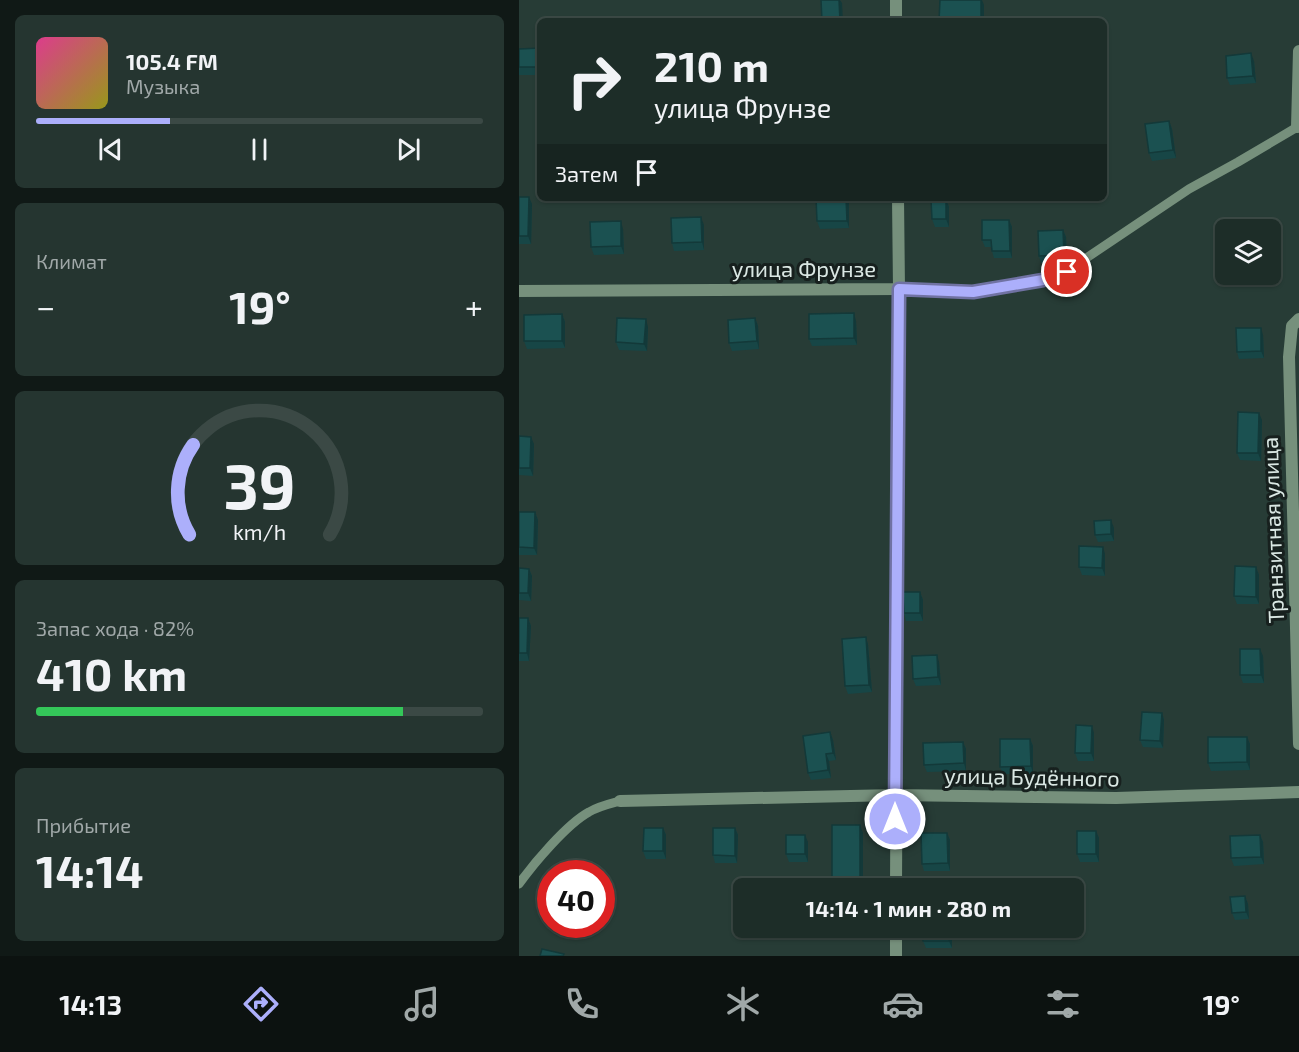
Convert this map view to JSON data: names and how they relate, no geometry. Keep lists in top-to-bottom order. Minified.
{"streets":{"street":["улица Фрунзе","Транзитная улица","улица Будённого"]},"page":{"turn":["210 m","улица Фрунзе"],"song":["105.4 FM","Музыка"],"then":"Затем","tile":["Климат",["Запас хода · 82%","410 km"],["Прибытие","14:14"]],"heat":["−","19°","+"],"limit":"40","trip":"14:14 · 1 мин · 280 m","tabs":["14:13","19°"],"gauge":["39","km/h"]}}
